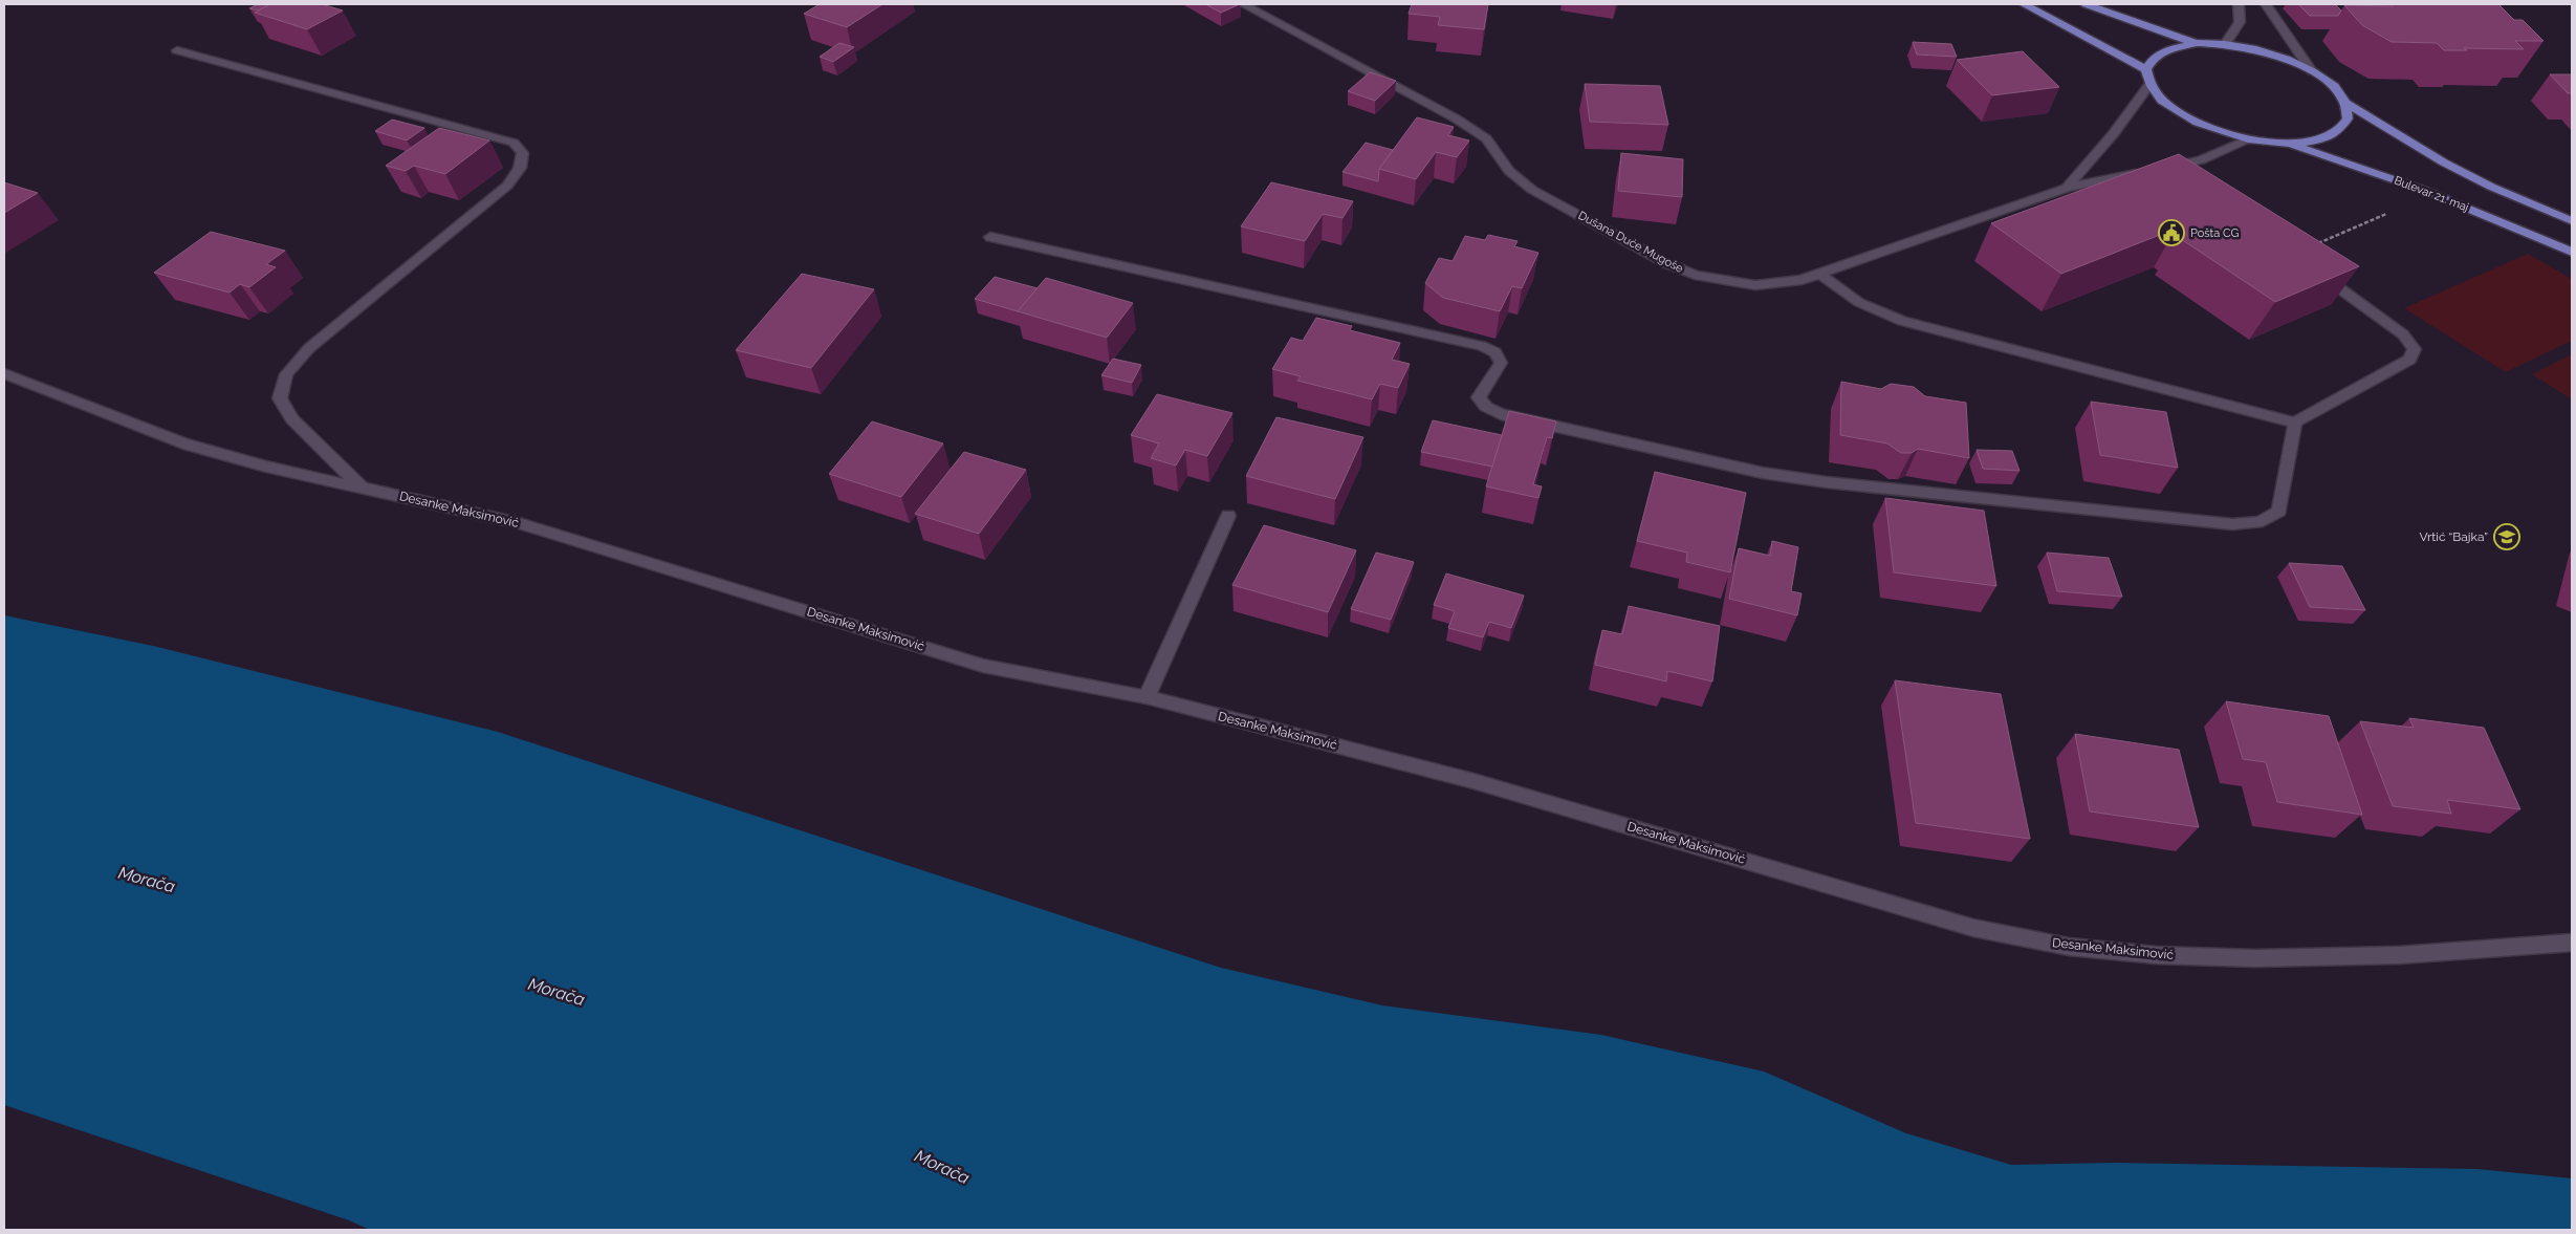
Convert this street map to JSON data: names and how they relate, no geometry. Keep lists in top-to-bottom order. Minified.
{"streets":{"main road":["Bulevar 21. maj"],"street":["Dušana Duće Mugoše","Desanke Maksimović"]},"crossings":[["Bulevar 21. maj","Dušana Duće Mugoše"]],"water":["Morača"],"places":{"public building":["Pošta CG"],"school or university":["Vrtić “Bajka”"]}}
